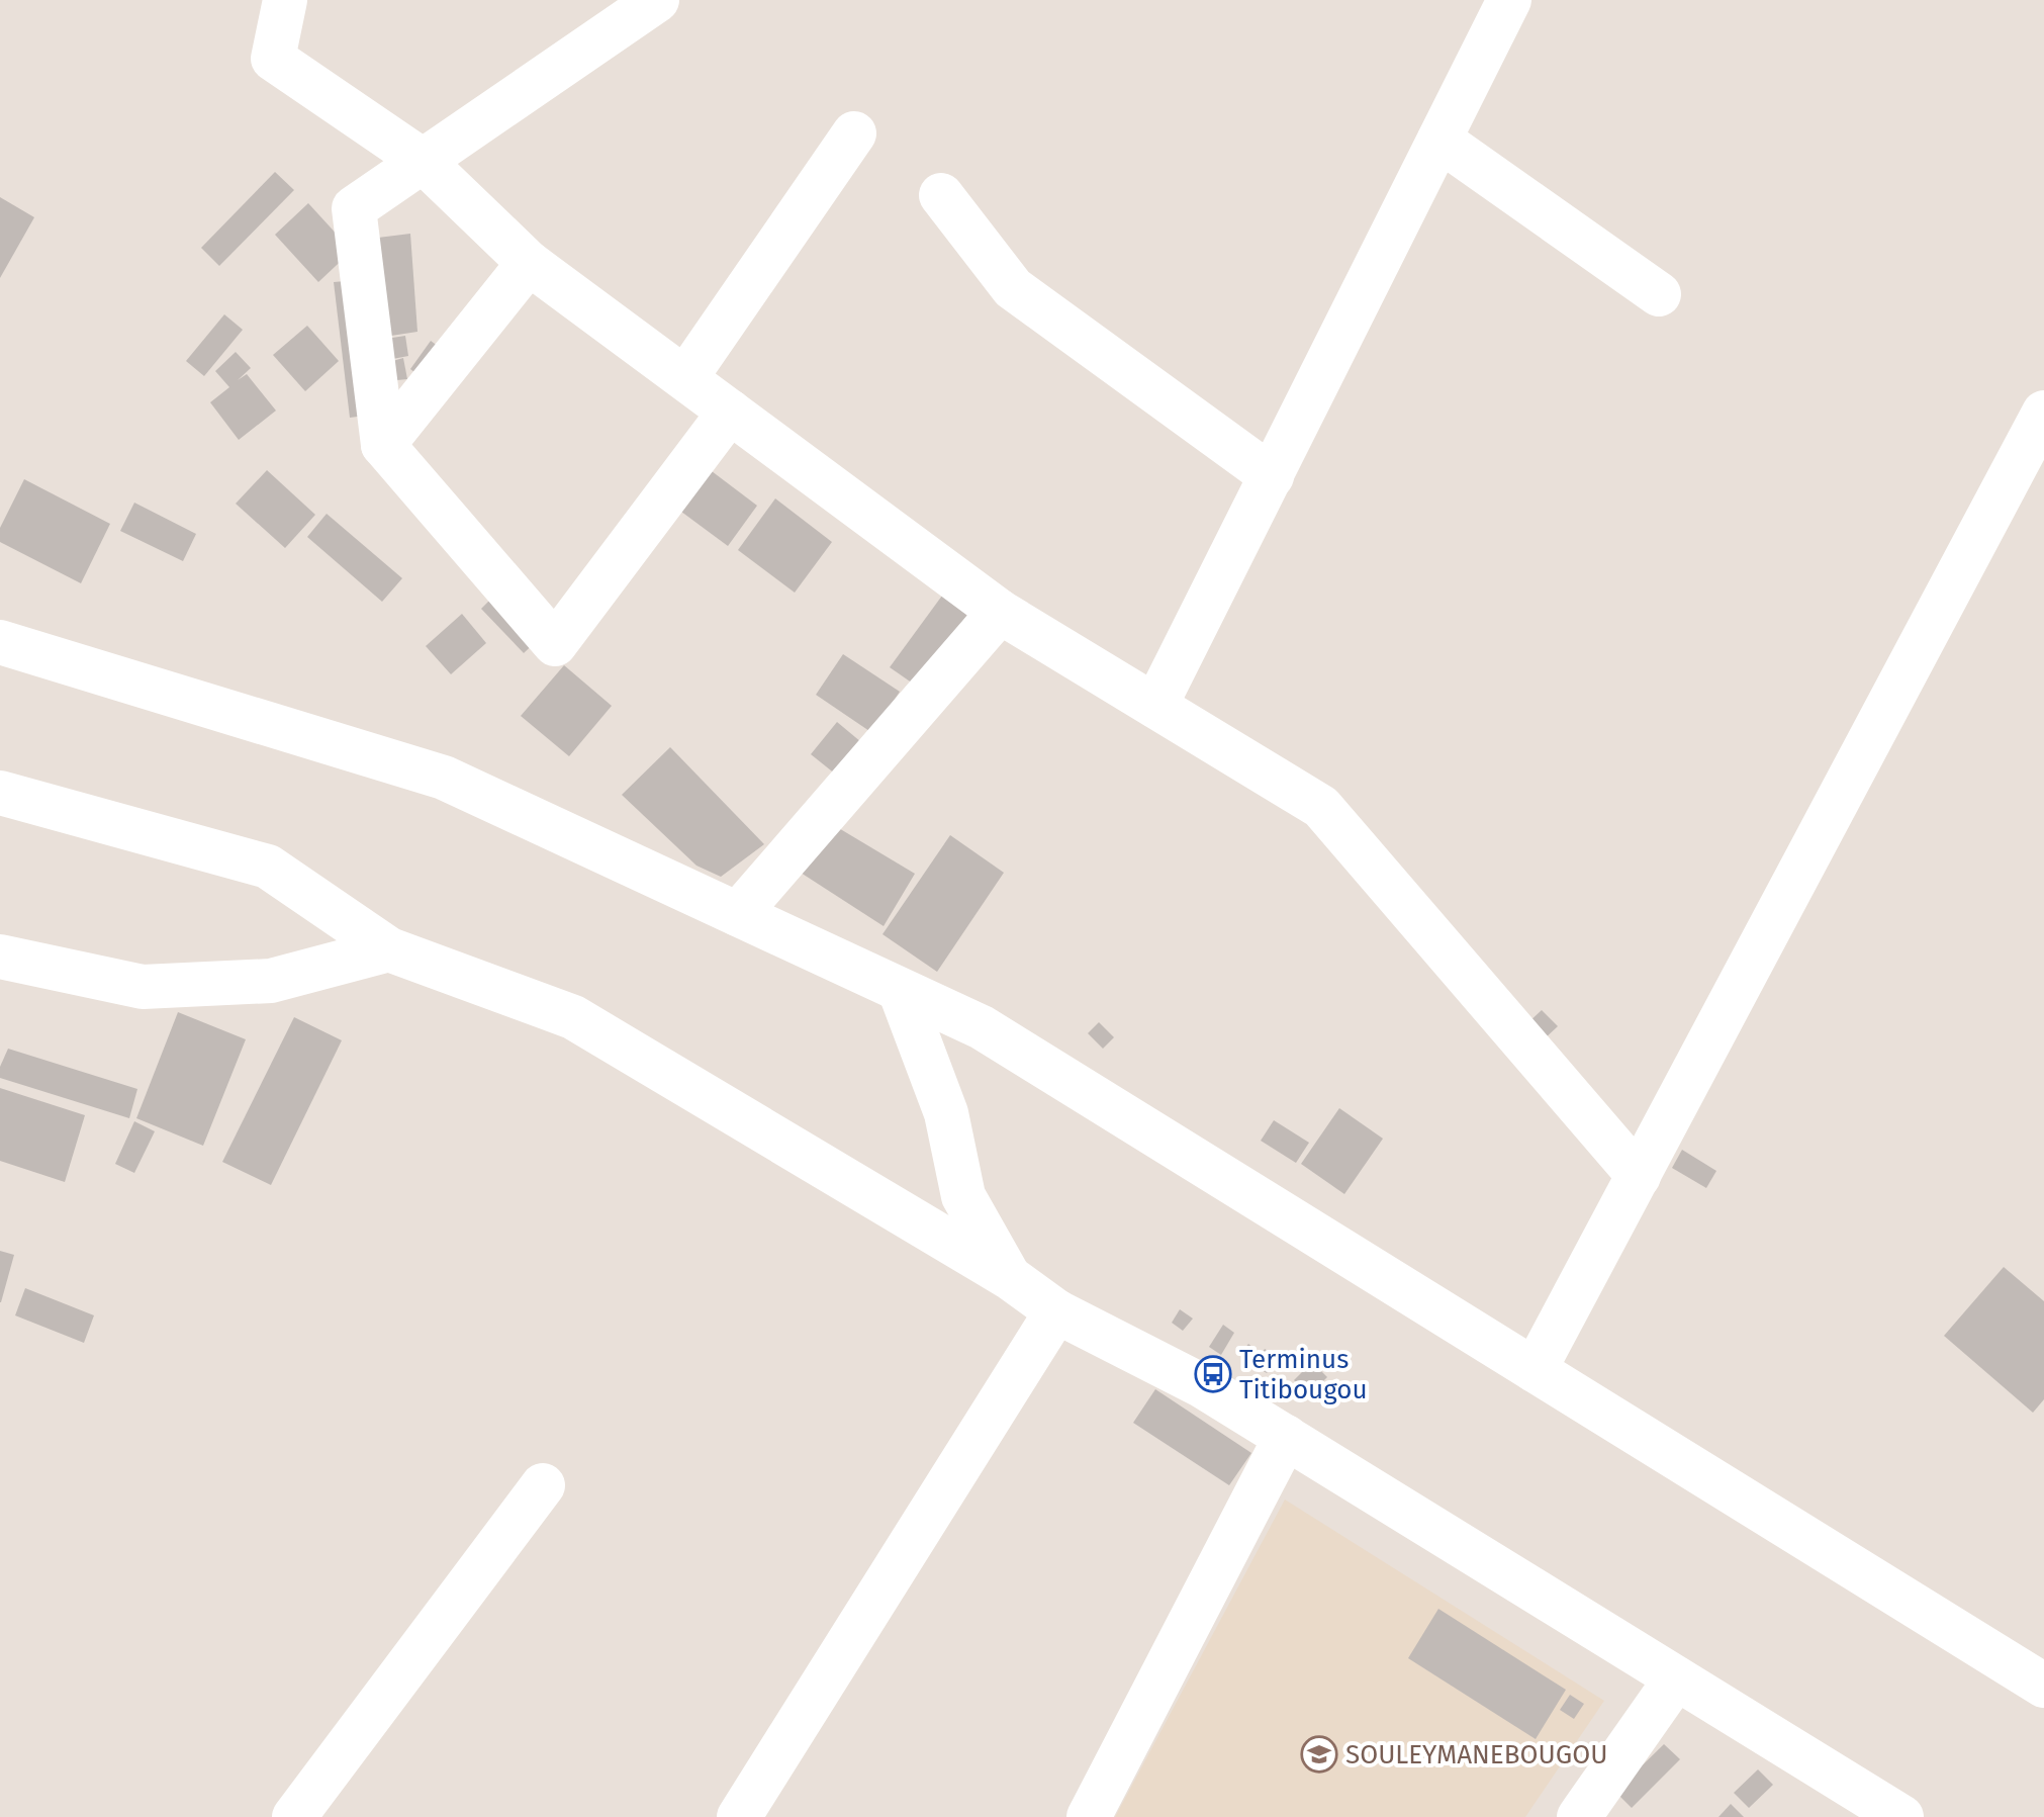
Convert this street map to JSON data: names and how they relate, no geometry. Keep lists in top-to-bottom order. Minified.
{"places":{"bus stop":["Terminus Titibougou"],"school or university":["SOULEYMANEBOUGOU"]}}
